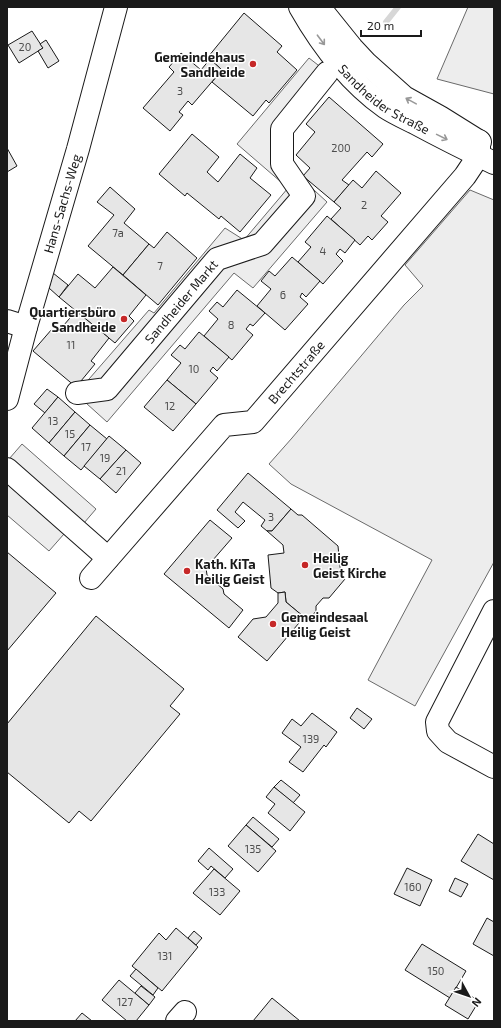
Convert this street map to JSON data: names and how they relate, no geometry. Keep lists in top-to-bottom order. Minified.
{"streets":{"street":["Sandheider Straße","Hans-Sachs-Weg","Sandheider Markt","Brechtstraße"]},"crossings":[["Sandheider Straße","Brechtstraße"]],"places":["Gemeindehaus Sandheide","Quartiersbüro Sandheide","Heilig Geist Kirche","Kath. KiTa Heilig Geist","Gemeindesaal Heilig Geist"],"house_numbers":["20","3","200","2","7a","4","7","6","8","11","10","12","13","15","17","19","21","3","139","135","160","133","131","150","127"],"scale_bar":"20 m","north":"bottom right"}
